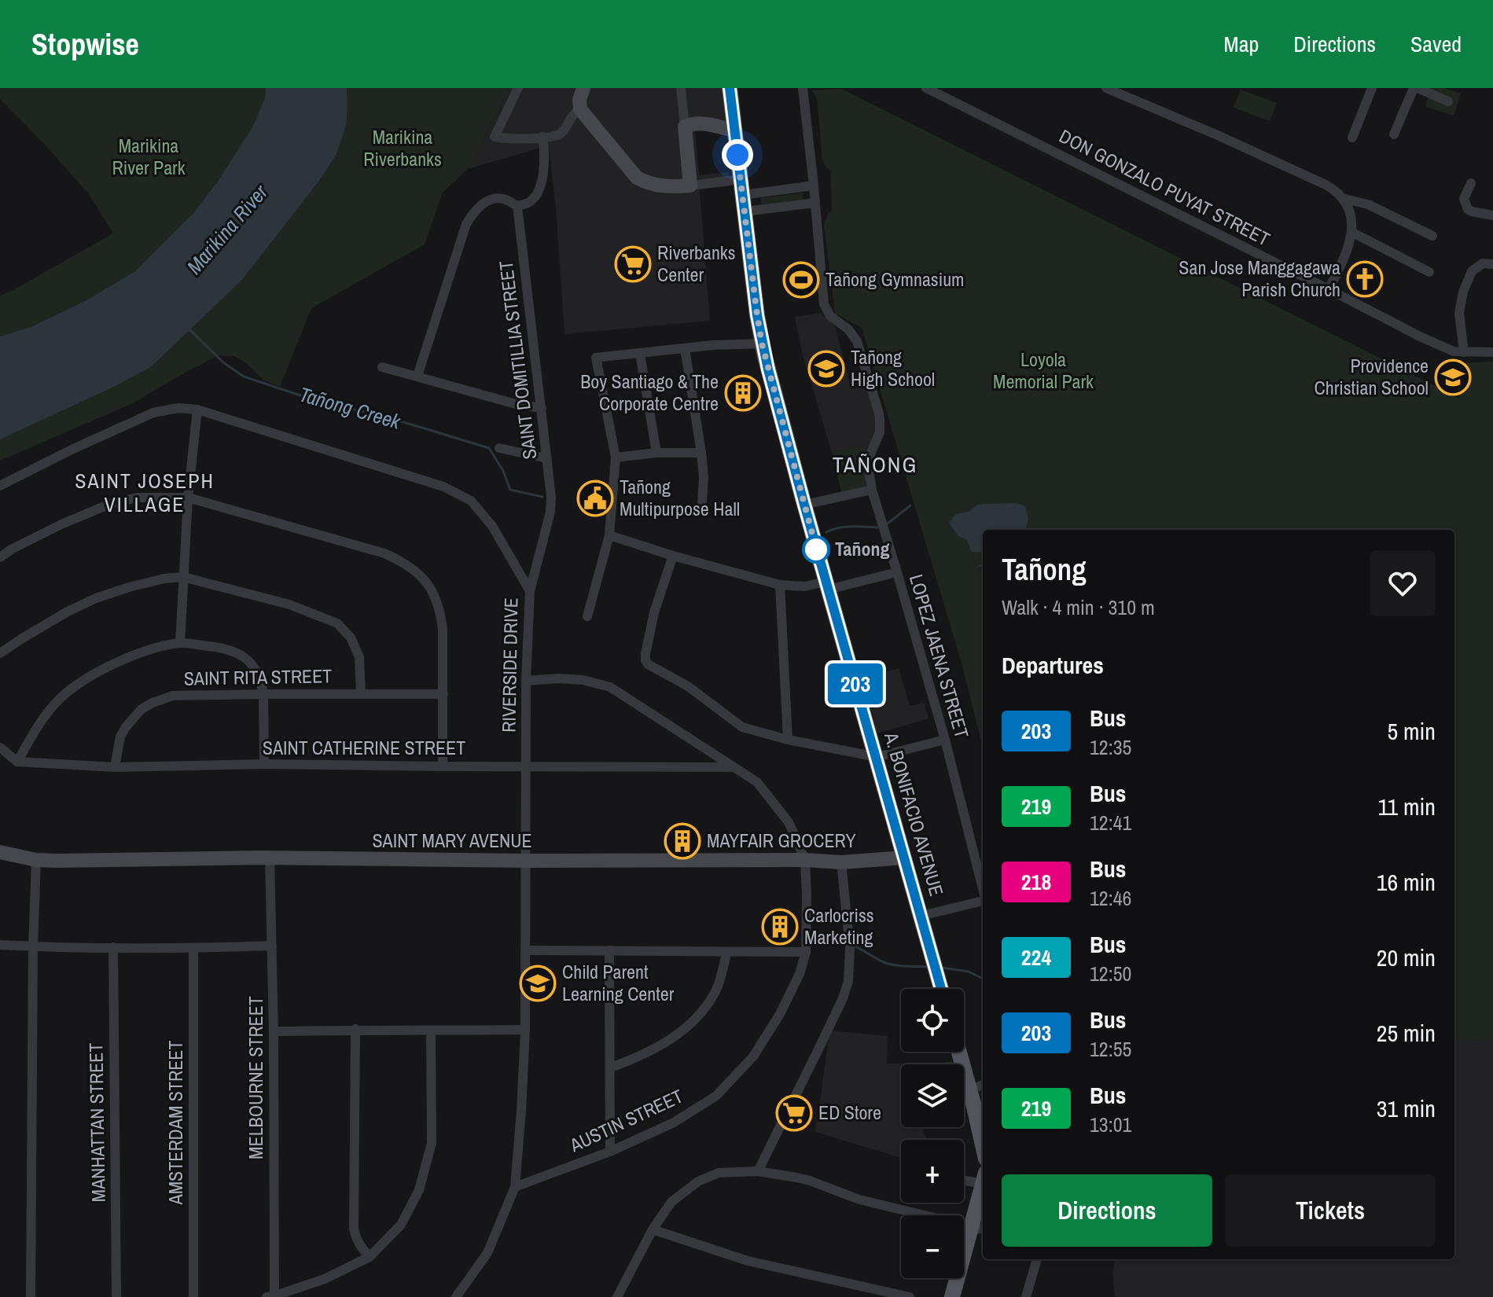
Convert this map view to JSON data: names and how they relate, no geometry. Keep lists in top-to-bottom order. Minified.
{"streets":{"main road":["A. BONIFACIO AVENUE"],"street":["DON GONZALO PUYAT STREET","SAINT DOMITILLIA STREET","LOPEZ JAENA STREET","RIVERSIDE DRIVE","SAINT RITA STREET","SAINT CATHERINE STREET","SAINT MARY AVENUE","MELBOURNE STREET","AUSTIN STREET","MANHATTAN STREET","AMSTERDAM STREET"]},"crossings":[["SAINT DOMITILLIA STREET","RIVERSIDE DRIVE"],["RIVERSIDE DRIVE","SAINT CATHERINE STREET"],["RIVERSIDE DRIVE","SAINT MARY AVENUE"],["RIVERSIDE DRIVE","AUSTIN STREET"],["SAINT RITA STREET","SAINT CATHERINE STREET"],["A. BONIFACIO AVENUE","SAINT MARY AVENUE"],["SAINT MARY AVENUE","MELBOURNE STREET"],["SAINT MARY AVENUE","AUSTIN STREET"]],"districts":["TAÑONG","SAINT JOSEPH VILLAGE"],"water":["Marikina River","Tañong Creek"],"parks":["Marikina Riverbanks","Marikina River Park","Loyola Memorial Park"],"places":{"supermarket":["Riverbanks Center","ED Store"],"church":["San Jose Manggagawa Parish Church"],"sports":["Tañong Gymnasium"],"school or university":["Tañong High School","Providence Christian School","Child Parent Learning Center"],"building":["Boy Santiago & The Corporate Centre","MAYFAIR GROCERY","Carlocriss Marketing"],"public building":["Tañong Multipurpose Hall"],"other":["Tañong"]},"lines":["bus line 203"],"page":{"header":"Stopwise","nav":["Map","Directions","Saved"],"on_map":"203","heading":[["Tañong","Walk · 4 min · 310 m"],"Departures"],"list":[{"mark":"203","name":"Bus","note":"12:35","value":"5 min"},{"mark":"219","name":"Bus","note":"12:41","value":"11 min"},{"mark":"218","name":"Bus","note":"12:46","value":"16 min"},{"mark":"224","name":"Bus","note":"12:50","value":"20 min"},{"mark":"203","name":"Bus","note":"12:55","value":"25 min"},{"mark":"219","name":"Bus","note":"13:01","value":"31 min"}],"map_buttons":["+","−"],"buttons":["Directions","Tickets"]}}
